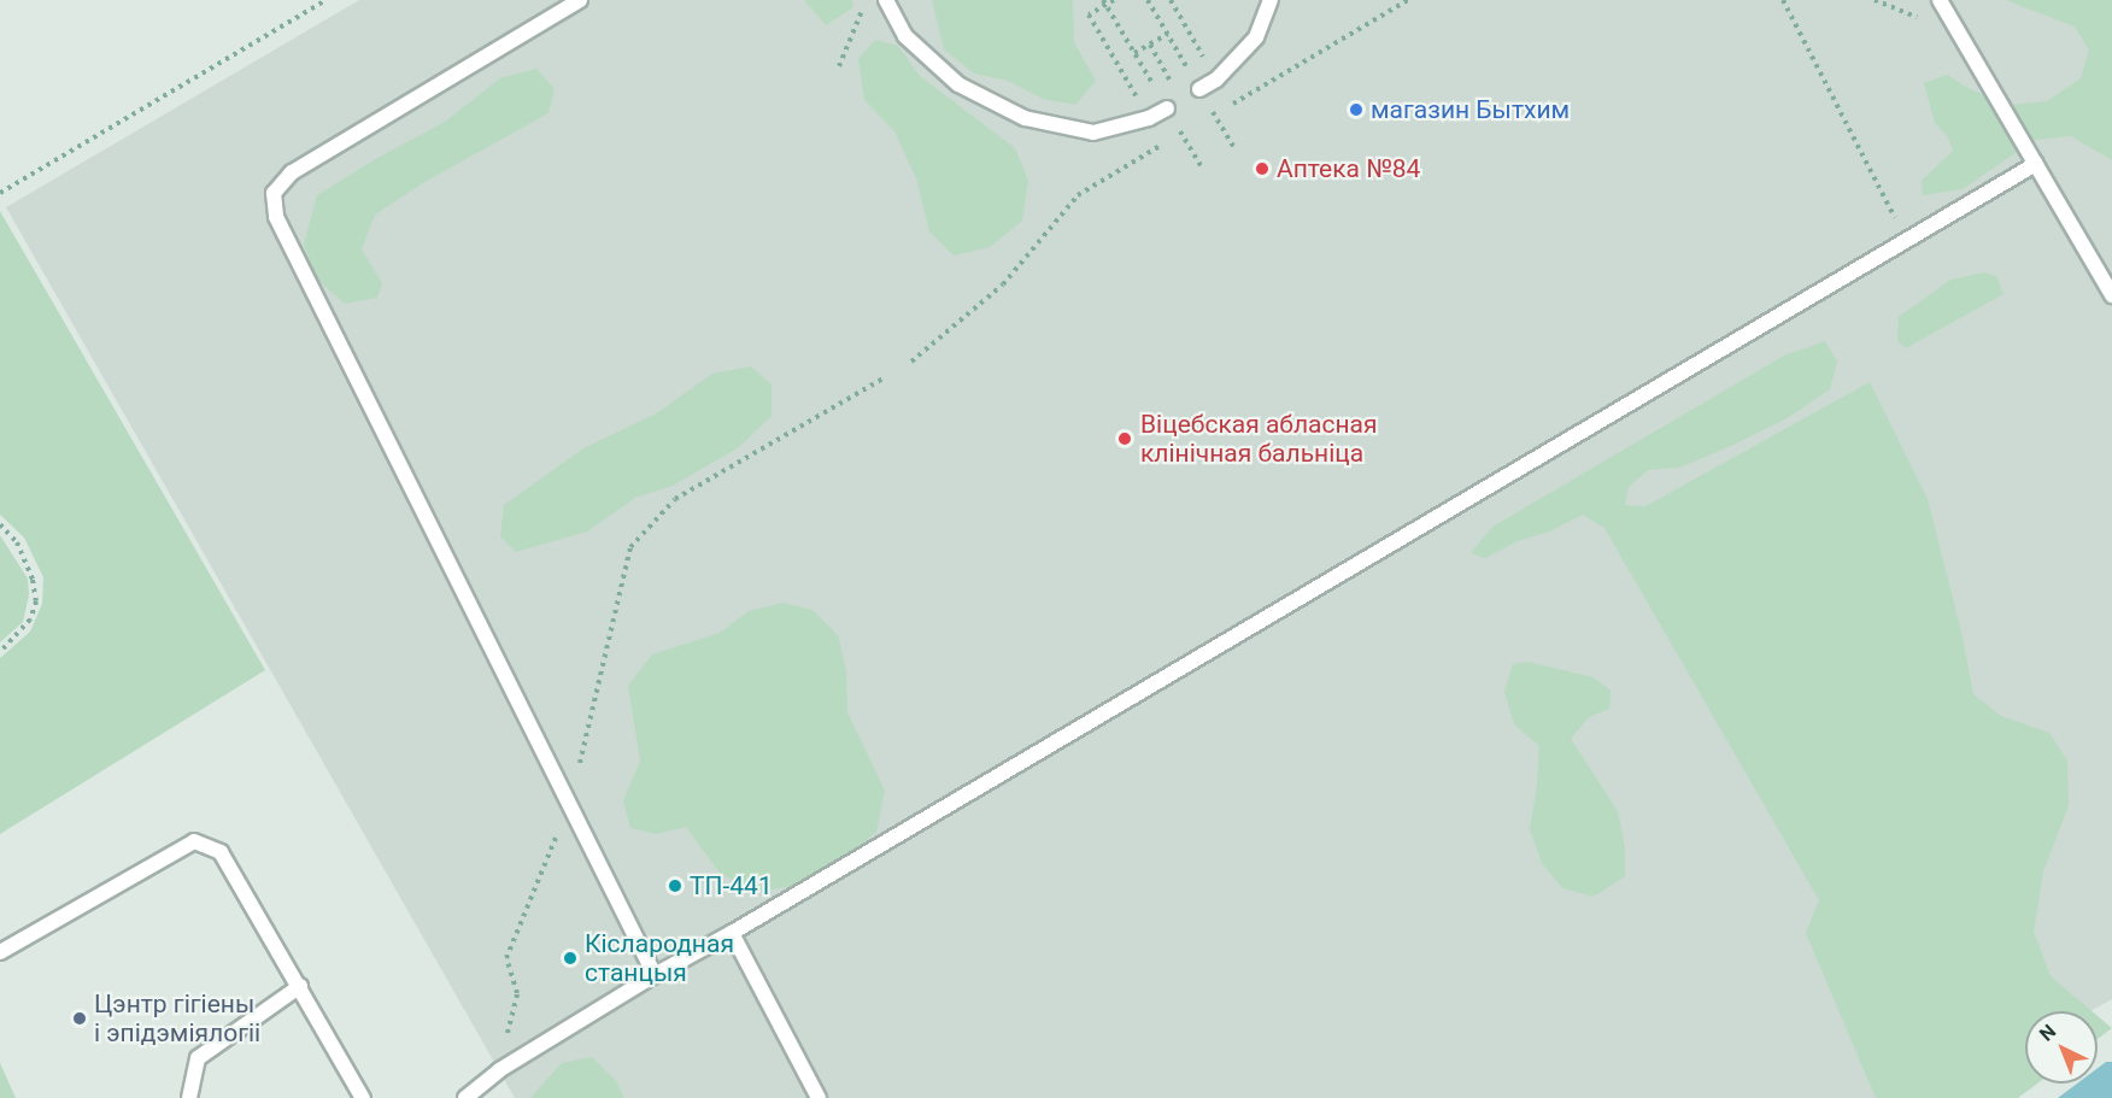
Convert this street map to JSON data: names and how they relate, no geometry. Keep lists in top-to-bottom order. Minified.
{"places":["магазин Бытхим","Аптека №84","Віцебская абласная клінічная бальніца","ТП-441","Кіслародная станцыя","Цэнтр гігіены і эпідэміялогіі"],"north":"top left"}
